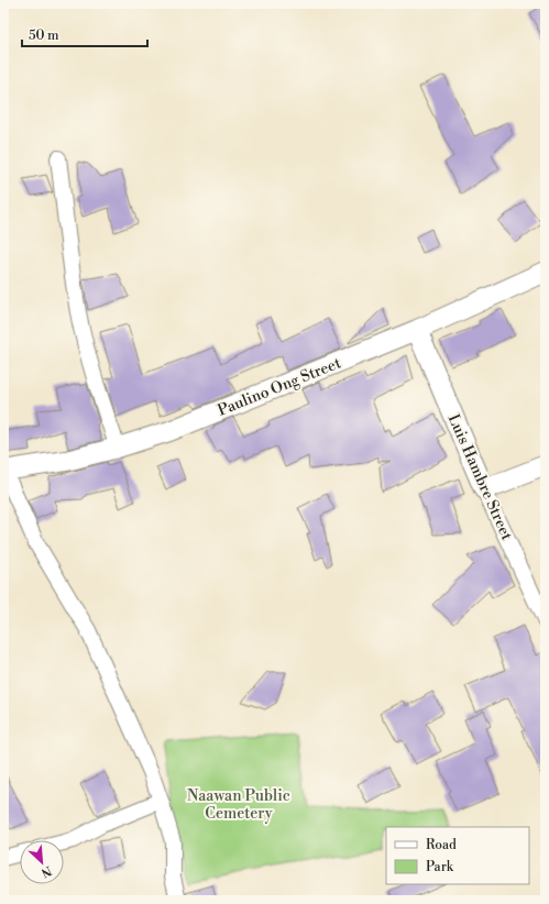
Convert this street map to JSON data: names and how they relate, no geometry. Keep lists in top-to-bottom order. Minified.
{"streets":{"street":["Paulino Ong Street","Luis Hambre Street"]},"crossings":[["Paulino Ong Street","Luis Hambre Street"]],"parks":["Naawan Public Cemetery"],"legend":["Road","Park"],"scale_bar":"50 m","north":"bottom right"}
